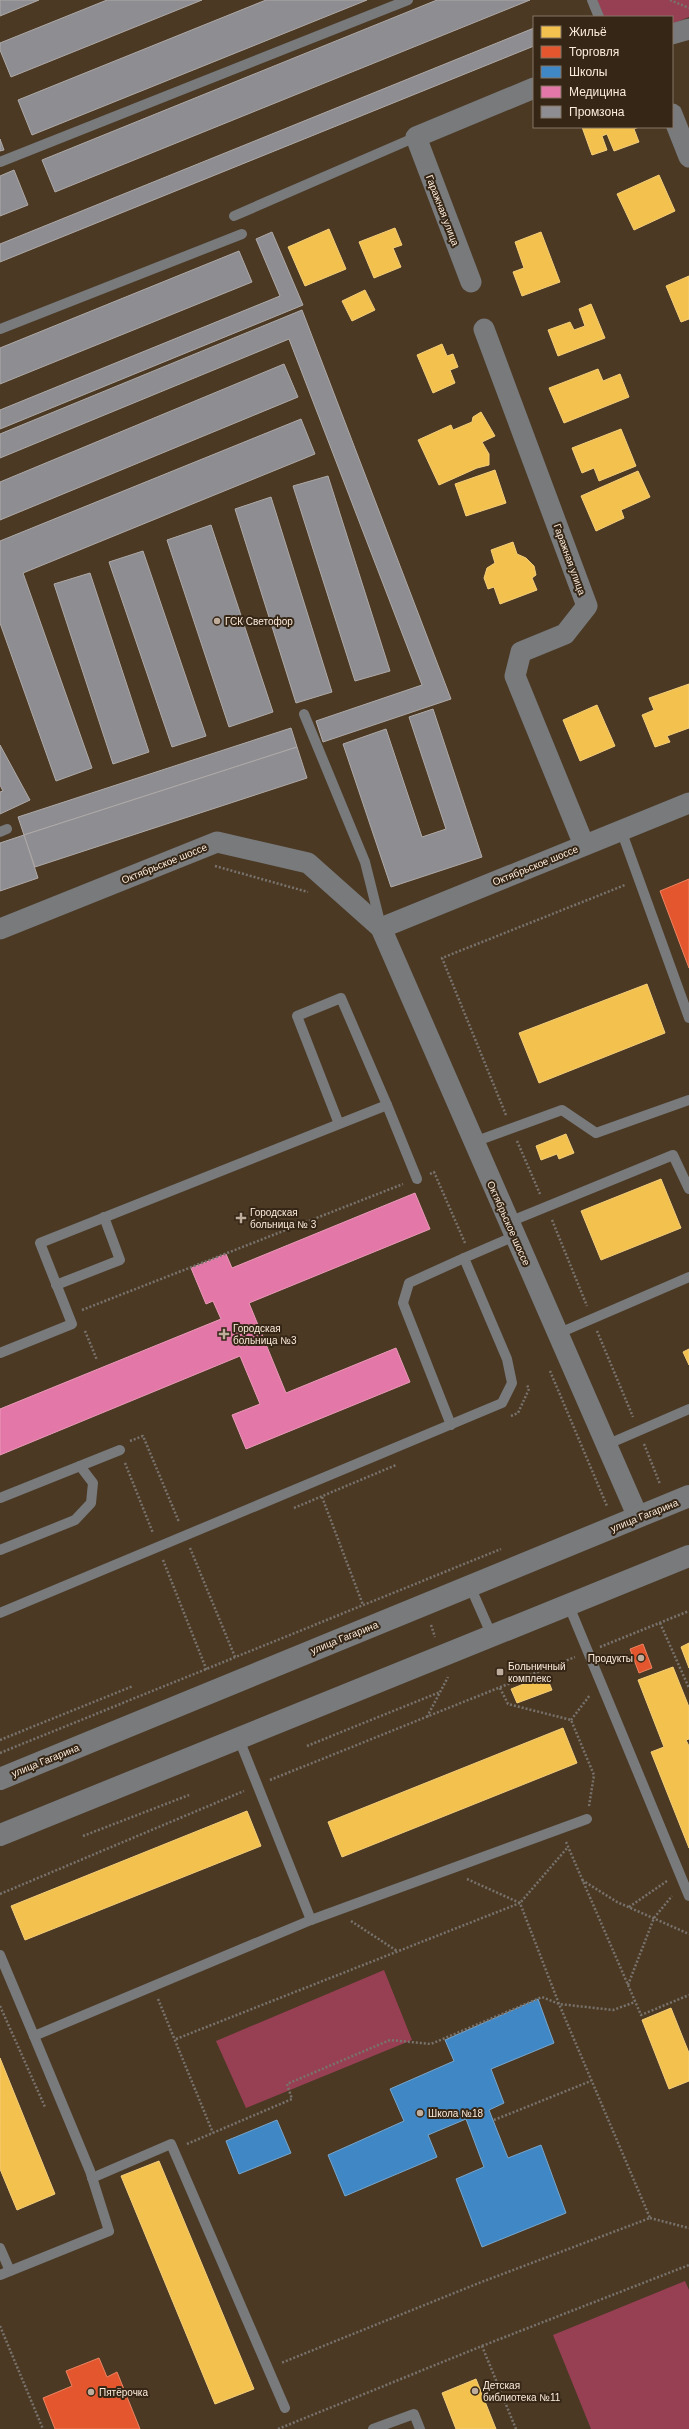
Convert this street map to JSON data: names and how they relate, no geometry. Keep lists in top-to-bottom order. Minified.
{"streets":{"street":["Гаражная улица","Октябрьское шоссе","улица Гагарина"]},"crossings":[["Гаражная улица","Октябрьское шоссе"],["Октябрьское шоссе","улица Гагарина"]],"places":{"other":["ГСК Светофор","Продукты","Школа №18","Детская библиотека №11","Пятёрочка"],"health":["Городская больница № 3","Городская больница №3"],"transit":["Больничный комплекс"]},"legend":["Жильё","Торговля","Школы","Медицина","Промзона"]}
